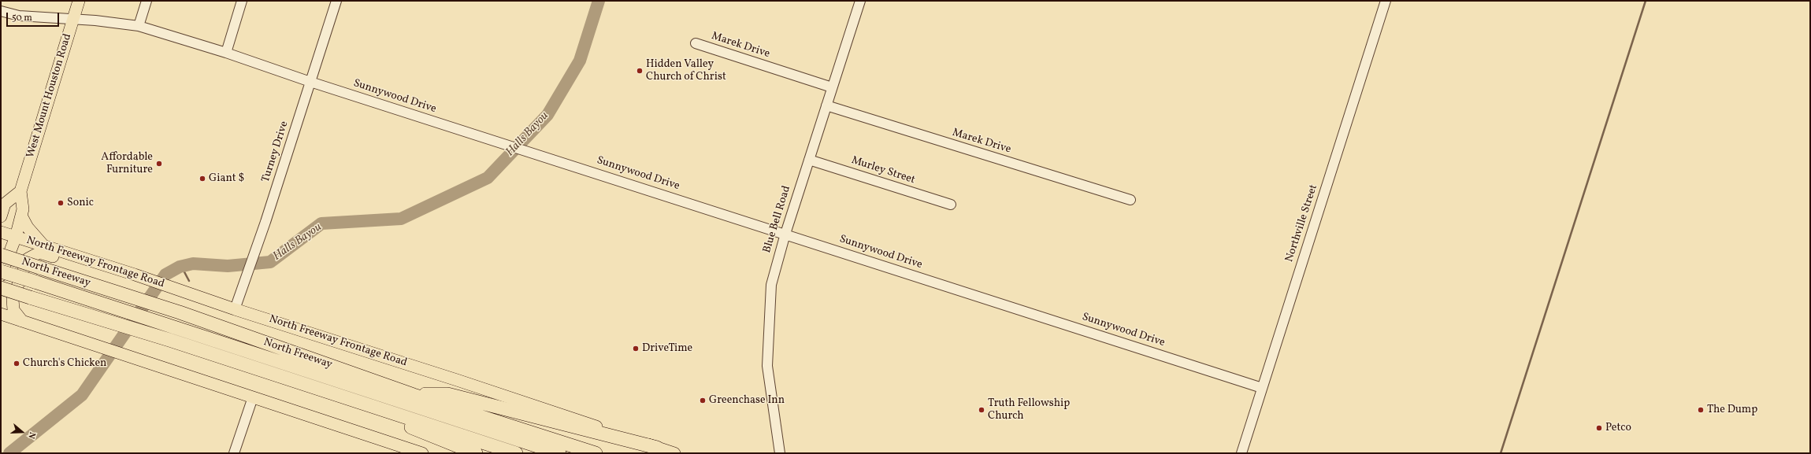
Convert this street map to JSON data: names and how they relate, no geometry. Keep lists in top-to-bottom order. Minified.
{"streets":{"highway":["North Freeway"],"main road":["West Mount Houston Road","North Freeway Frontage Road"],"street":["Marek Drive","Sunnywood Drive","Turney Drive","Murley Street","Blue Bell Road","Northville Street"]},"crossings":[["Marek Drive","Blue Bell Road"],["West Mount Houston Road","Sunnywood Drive"],["West Mount Houston Road","North Freeway Frontage Road"],["Sunnywood Drive","Turney Drive"],["Sunnywood Drive","Blue Bell Road"],["Sunnywood Drive","Northville Street"],["Turney Drive","North Freeway Frontage Road"],["Murley Street","Blue Bell Road"]],"water":["Halls Bayou"],"places":["Hidden Valley Church of Christ","Affordable Furniture","Giant $","Sonic","DriveTime","Church's Chicken","Greenchase Inn","Truth Fellowship Church","The Dump","Petco"],"scale_bar":"50 m","north":"right"}
